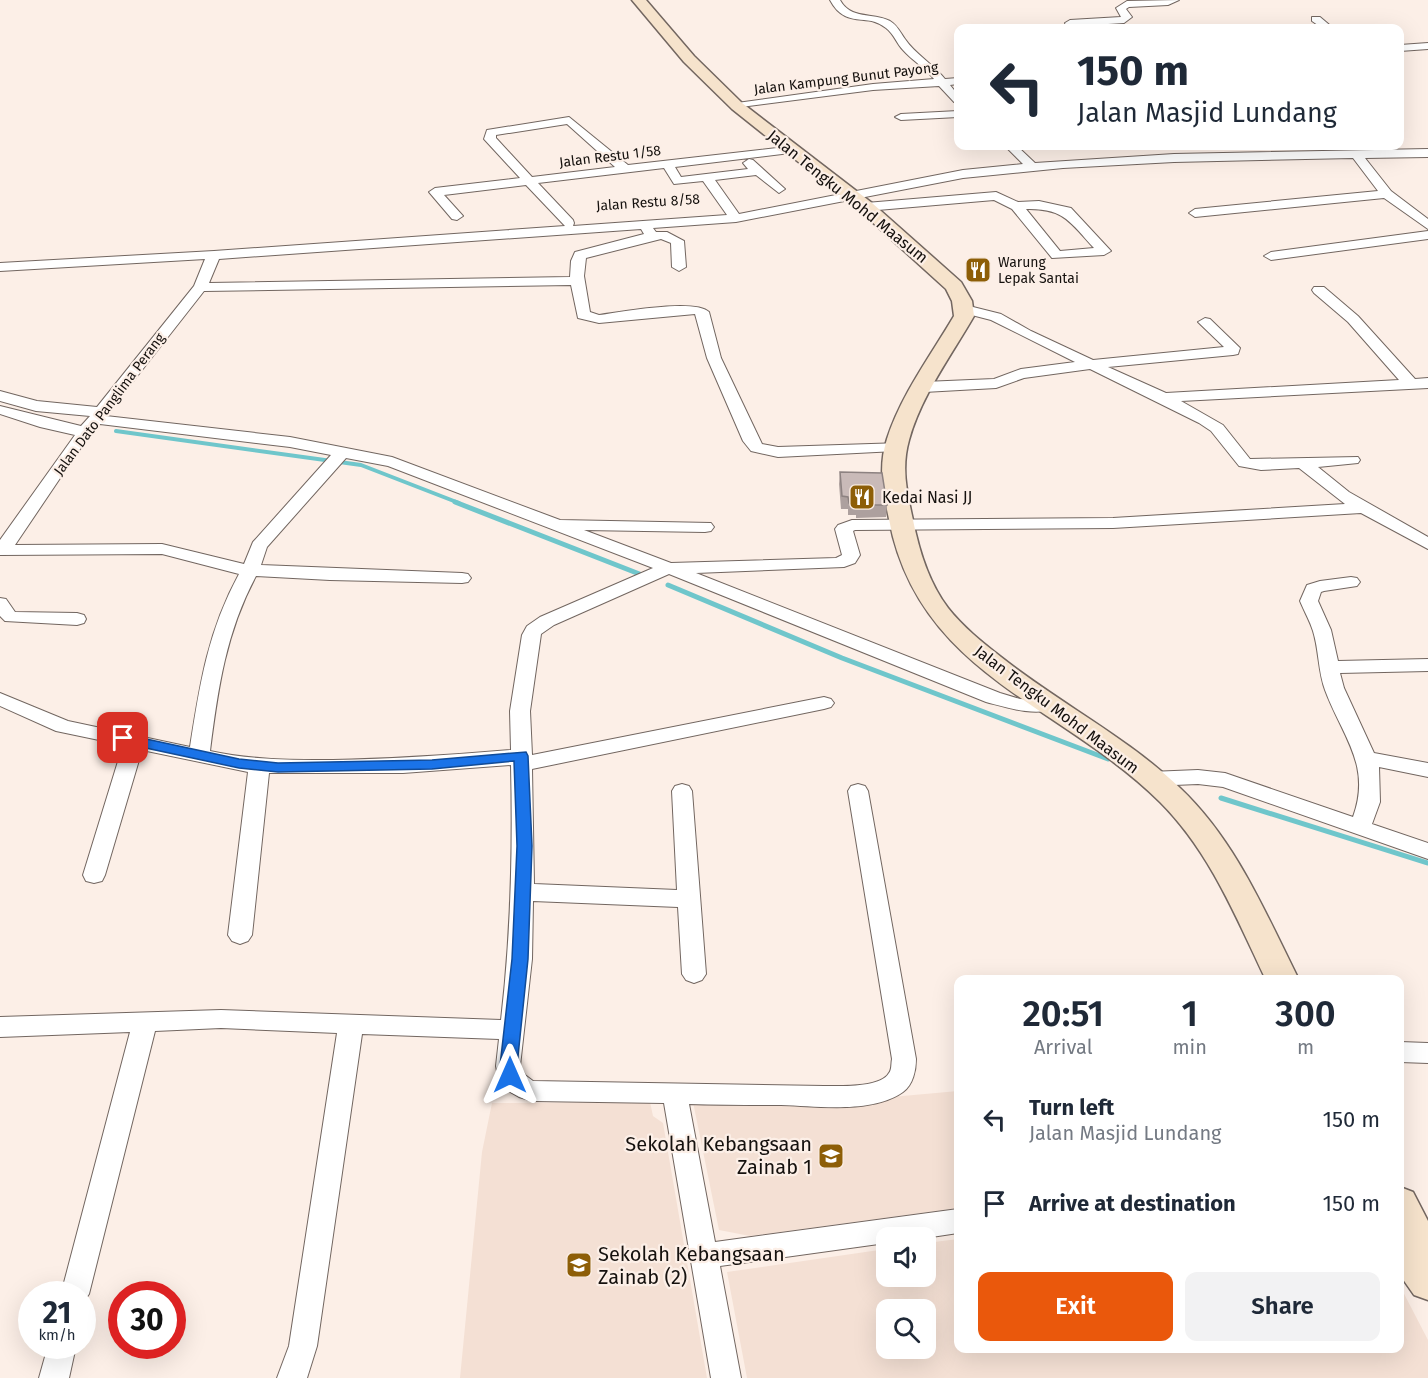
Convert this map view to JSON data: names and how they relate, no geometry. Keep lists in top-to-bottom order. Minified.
{"streets":{"main road":["Jalan Tengku Mohd Maasum"],"street":["Jalan Kampung Bunut Payong","Jalan Restu 1/58","Jalan Restu 8/58","Jalan Dato Panglima Perang"]},"crossings":[["Jalan Kampung Bunut Payong","Jalan Tengku Mohd Maasum"],["Jalan Restu 1/58","Jalan Tengku Mohd Maasum"]],"places":{"restaurant":["Warung Lepak Santai","Kedai Nasi JJ"],"school or university":["Sekolah Kebangsaan Zainab 1","Sekolah Kebangsaan Zainab (2)"]},"page":{"turn":["150 m","Jalan Masjid Lundang"],"eta":["20:51","Arrival","1","min","300","m"],"list":[{"name":"Turn left","note":"Jalan Masjid Lundang","value":"150 m"},{"name":"Arrive at destination","value":"150 m"}],"buttons":["Exit","Share"],"speed":"21 km/h","limit":"30"}}
